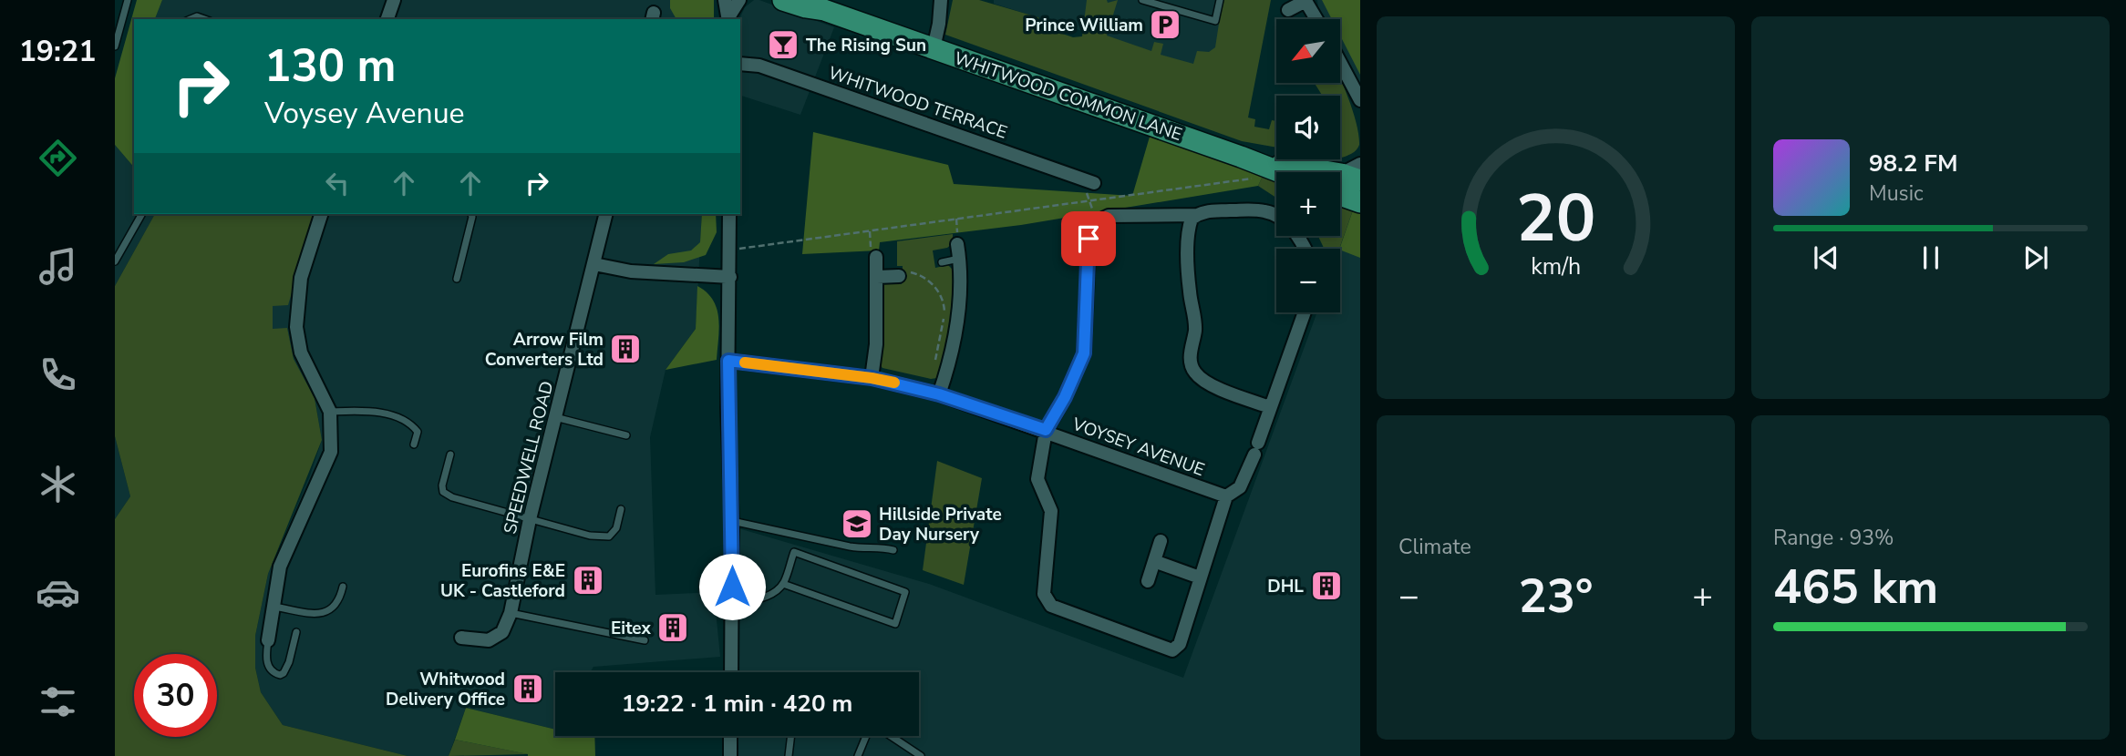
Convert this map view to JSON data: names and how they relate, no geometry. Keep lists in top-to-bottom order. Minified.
{"streets":{"main road":["WHITWOOD COMMON LANE"],"street":["WHITWOOD TERRACE","VOYSEY AVENUE","SPEEDWELL ROAD"]},"places":{"parking":["Prince William"],"bar":["The Rising Sun"],"building":["Arrow Film Converters Ltd","Eurofins E&E UK - Castleford","DHL","Eitex","Whitwood Delivery Office"],"school or university":["Hillside Private Day Nursery"]},"north":"bottom left","page":{"tabs":"19:21","map_buttons":["+","−"],"turn":["130 m","Voysey Avenue"],"song":["98.2 FM","Music"],"tile":["Climate",["Range · 93%","465 km"]],"heat":["−","23°","+"],"limit":"30","trip":"19:22 · 1 min · 420 m","gauge":["20","km/h"]}}
